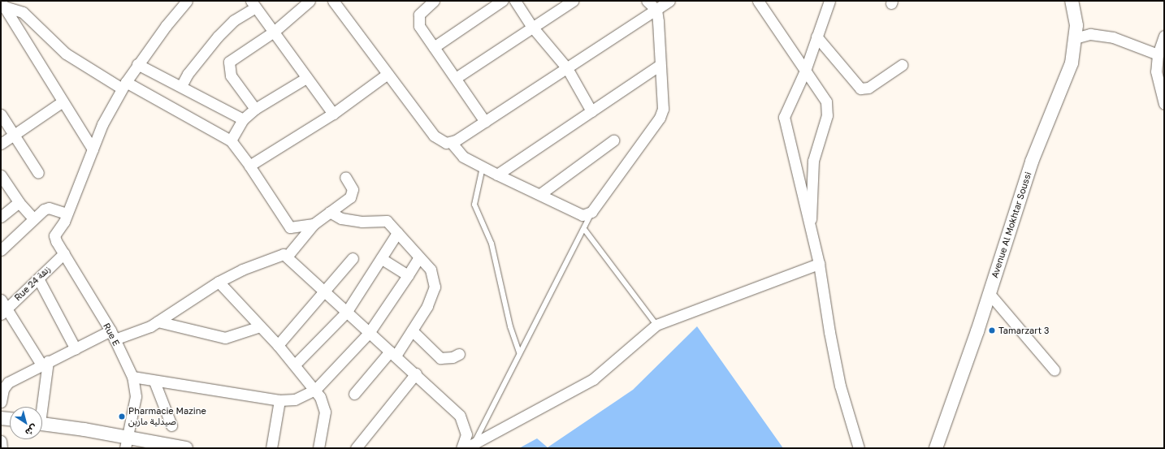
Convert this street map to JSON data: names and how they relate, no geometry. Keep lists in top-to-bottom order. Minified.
{"streets":{"street":["Avenue Al Mokhtar Soussi","Rue 24 زنقة","Rue E"]},"crossings":[["Rue 24 زنقة","Rue E"]],"places":["Tamarzart 3","Pharmacie Mazine صيدلية مازين"],"north":"bottom right"}
